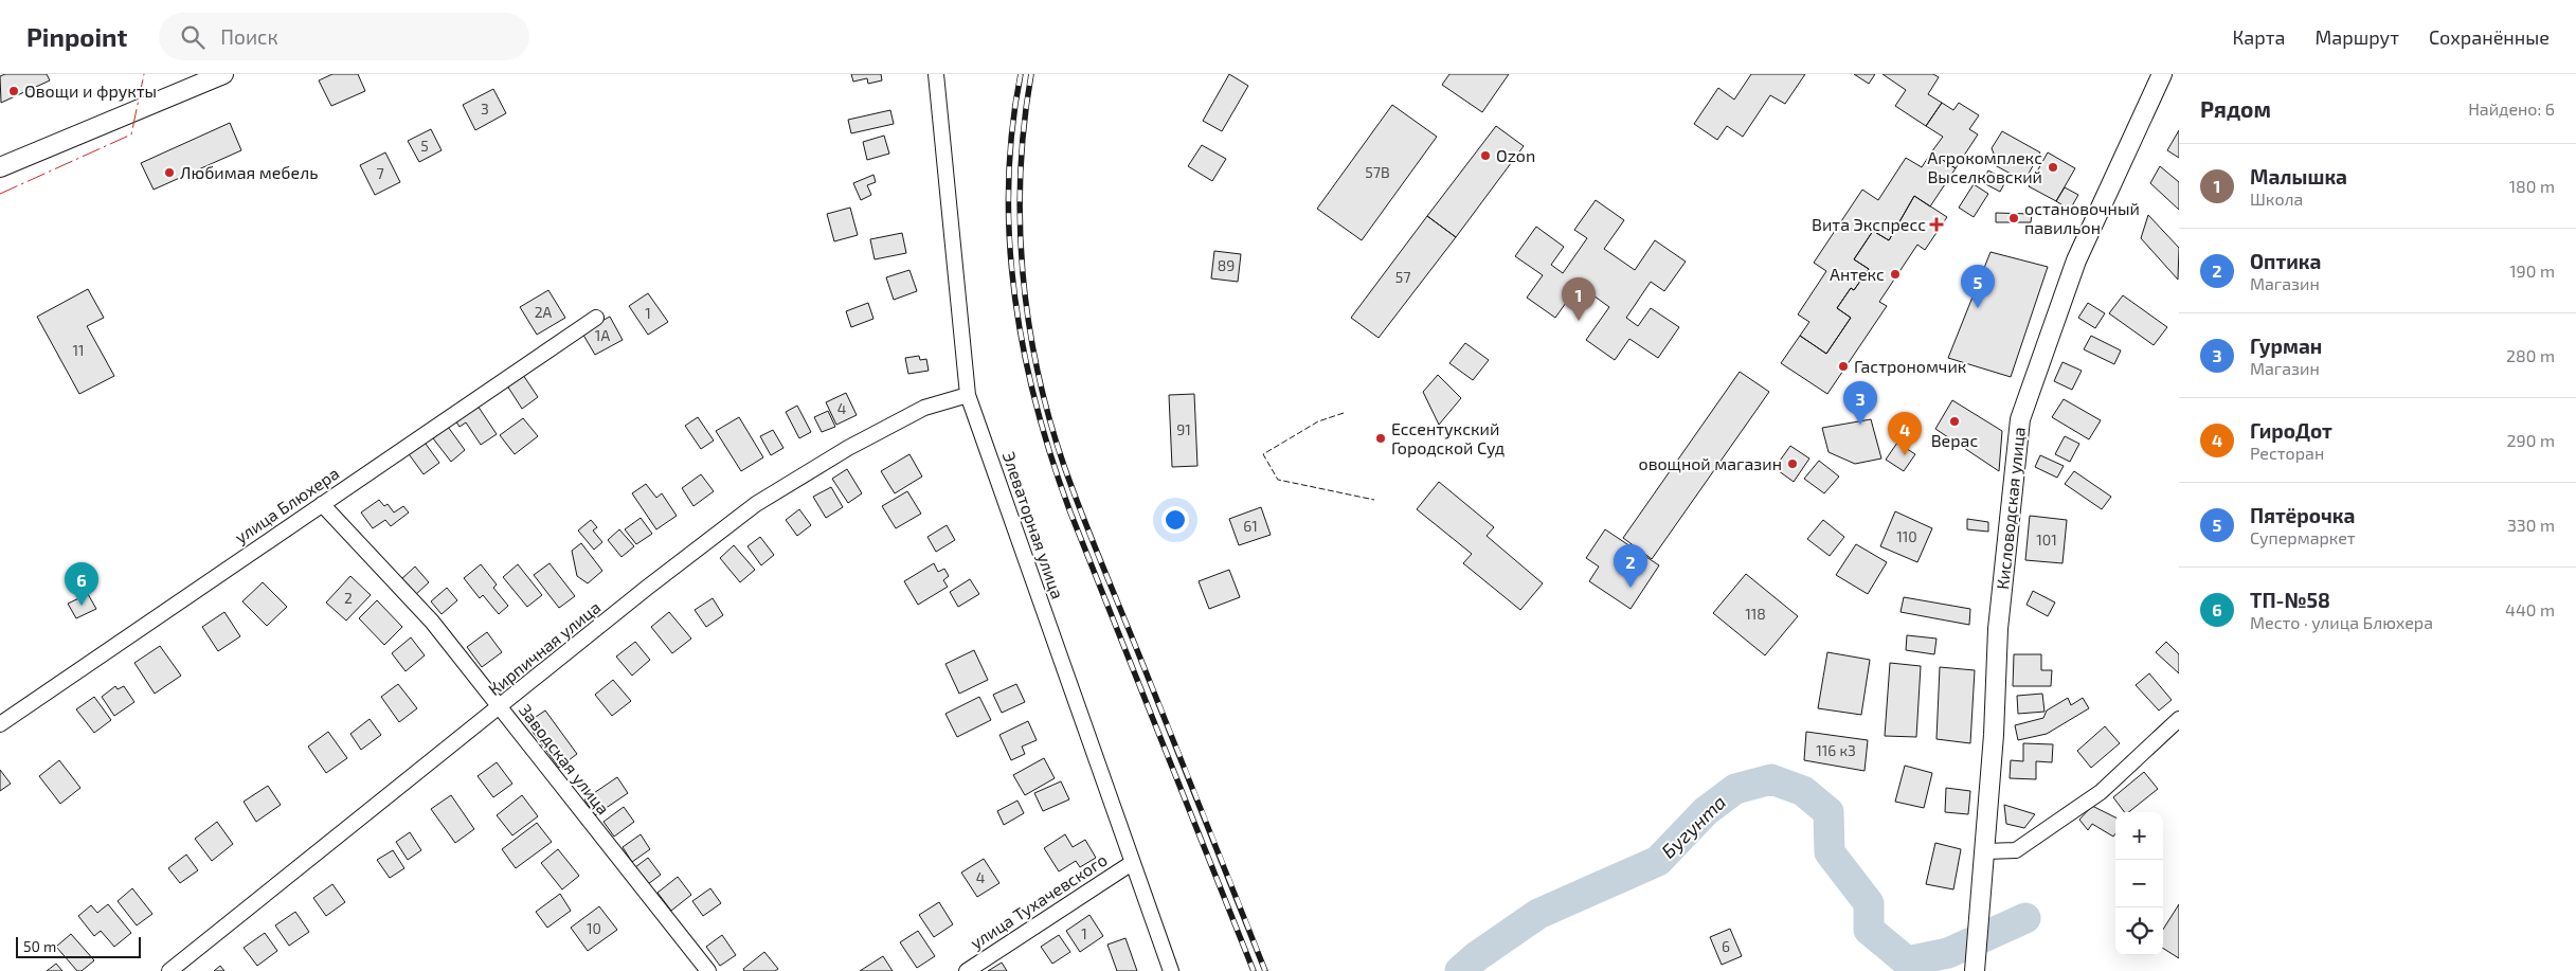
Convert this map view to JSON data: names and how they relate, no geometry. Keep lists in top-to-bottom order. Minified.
{"streets":{"street":["улица Блюхера","Кисловодская улица","Элеваторная улица","Кирпичная улица","Заводская улица","улица Тухачевского"]},"crossings":[["улица Блюхера","Заводская улица"],["Элеваторная улица","Кирпичная улица"],["Элеваторная улица","улица Тухачевского"],["Кирпичная улица","Заводская улица"]],"water":["Бугунта"],"places":{"other":["Овощи и фрукты","Ozon","Агрокомплекс Выселковский","Любимая мебель","остановочный павильон","Антекс","Гастрономчик","Верас","Ессентукский Городской Суд","овощной магазин"],"health":["Вита Экспресс"]},"house_numbers":["3","5","57В","7","89","57","2А","1","1А","11","4","91","61","110","101","2","118","116 к3","4","10","1","6"],"scale_bar":"50 m","page":{"header":"Pinpoint","search":"Поиск","nav":["Карта","Маршрут","Сохранённые"],"heading":["Рядом","Найдено: 6"],"list":[{"mark":"1","name":"Малышка","note":"Школа","value":"180 m"},{"mark":"2","name":"Оптика","note":"Магазин","value":"190 m"},{"mark":"3","name":"Гурман","note":"Магазин","value":"280 m"},{"mark":"4","name":"ГироДот","note":"Ресторан","value":"290 m"},{"mark":"5","name":"Пятёрочка","note":"Супермаркет","value":"330 m"},{"mark":"6","name":"ТП-№58","note":"Место · улица Блюхера","value":"440 m"}],"pins":["5","1","3","4","2","6"],"map_buttons":["+","−"],"scale":"50 m"}}
